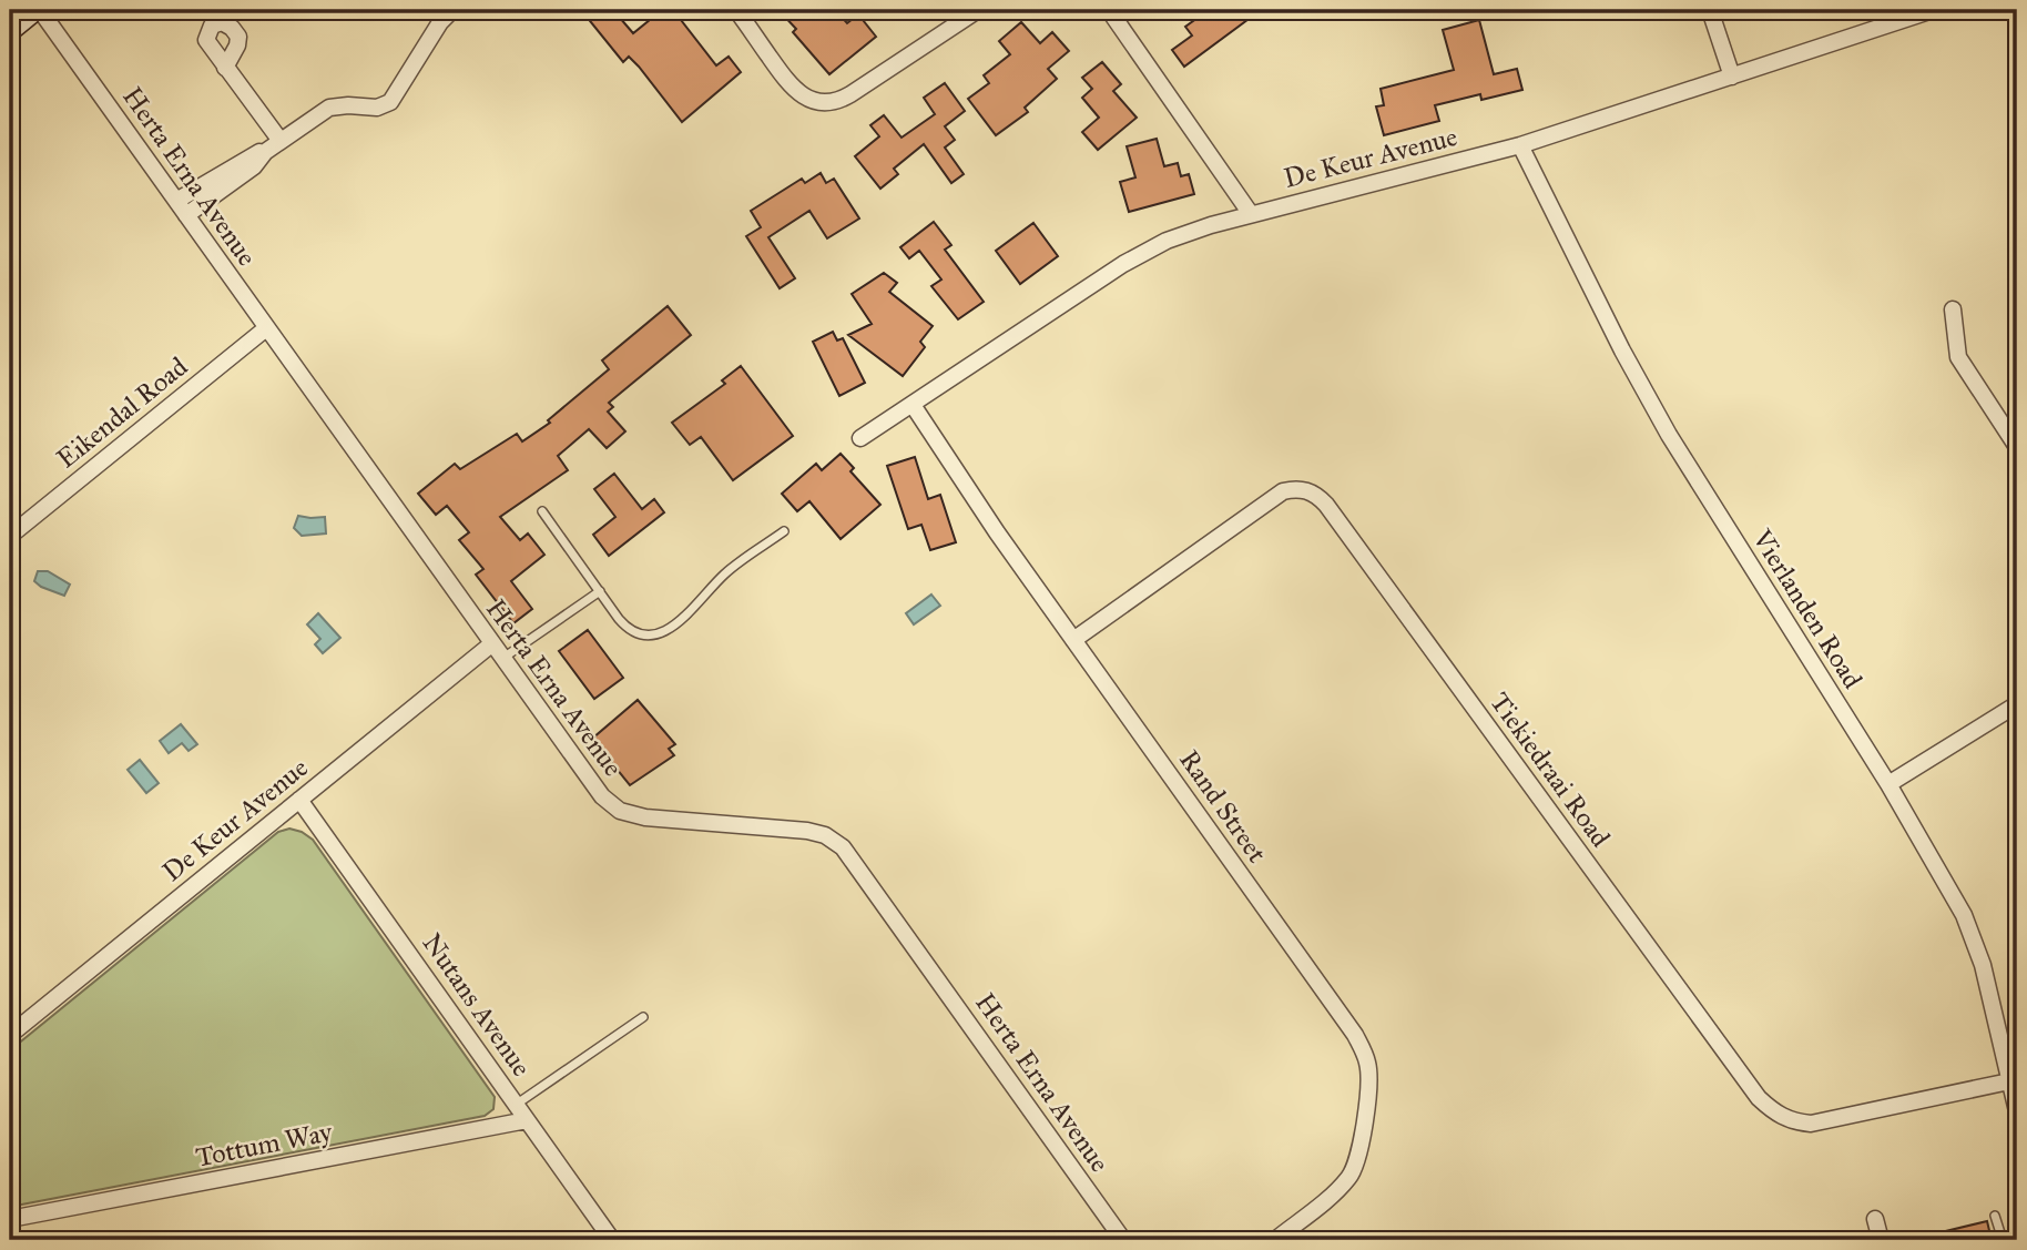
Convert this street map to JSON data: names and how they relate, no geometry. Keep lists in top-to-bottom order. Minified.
{"streets":{"street":["De Keur Avenue","Herta Erna Avenue","Eikendal Road","Vierlanden Road","Tiekiedraai Road","Rand Street","Nutans Avenue","Tottum Way"]},"crossings":[["De Keur Avenue","Herta Erna Avenue"],["De Keur Avenue","Vierlanden Road"],["De Keur Avenue","Rand Street"],["De Keur Avenue","Nutans Avenue"],["Herta Erna Avenue","Eikendal Road"],["Vierlanden Road","Tiekiedraai Road"],["Tiekiedraai Road","Rand Street"],["Nutans Avenue","Tottum Way"]]}
